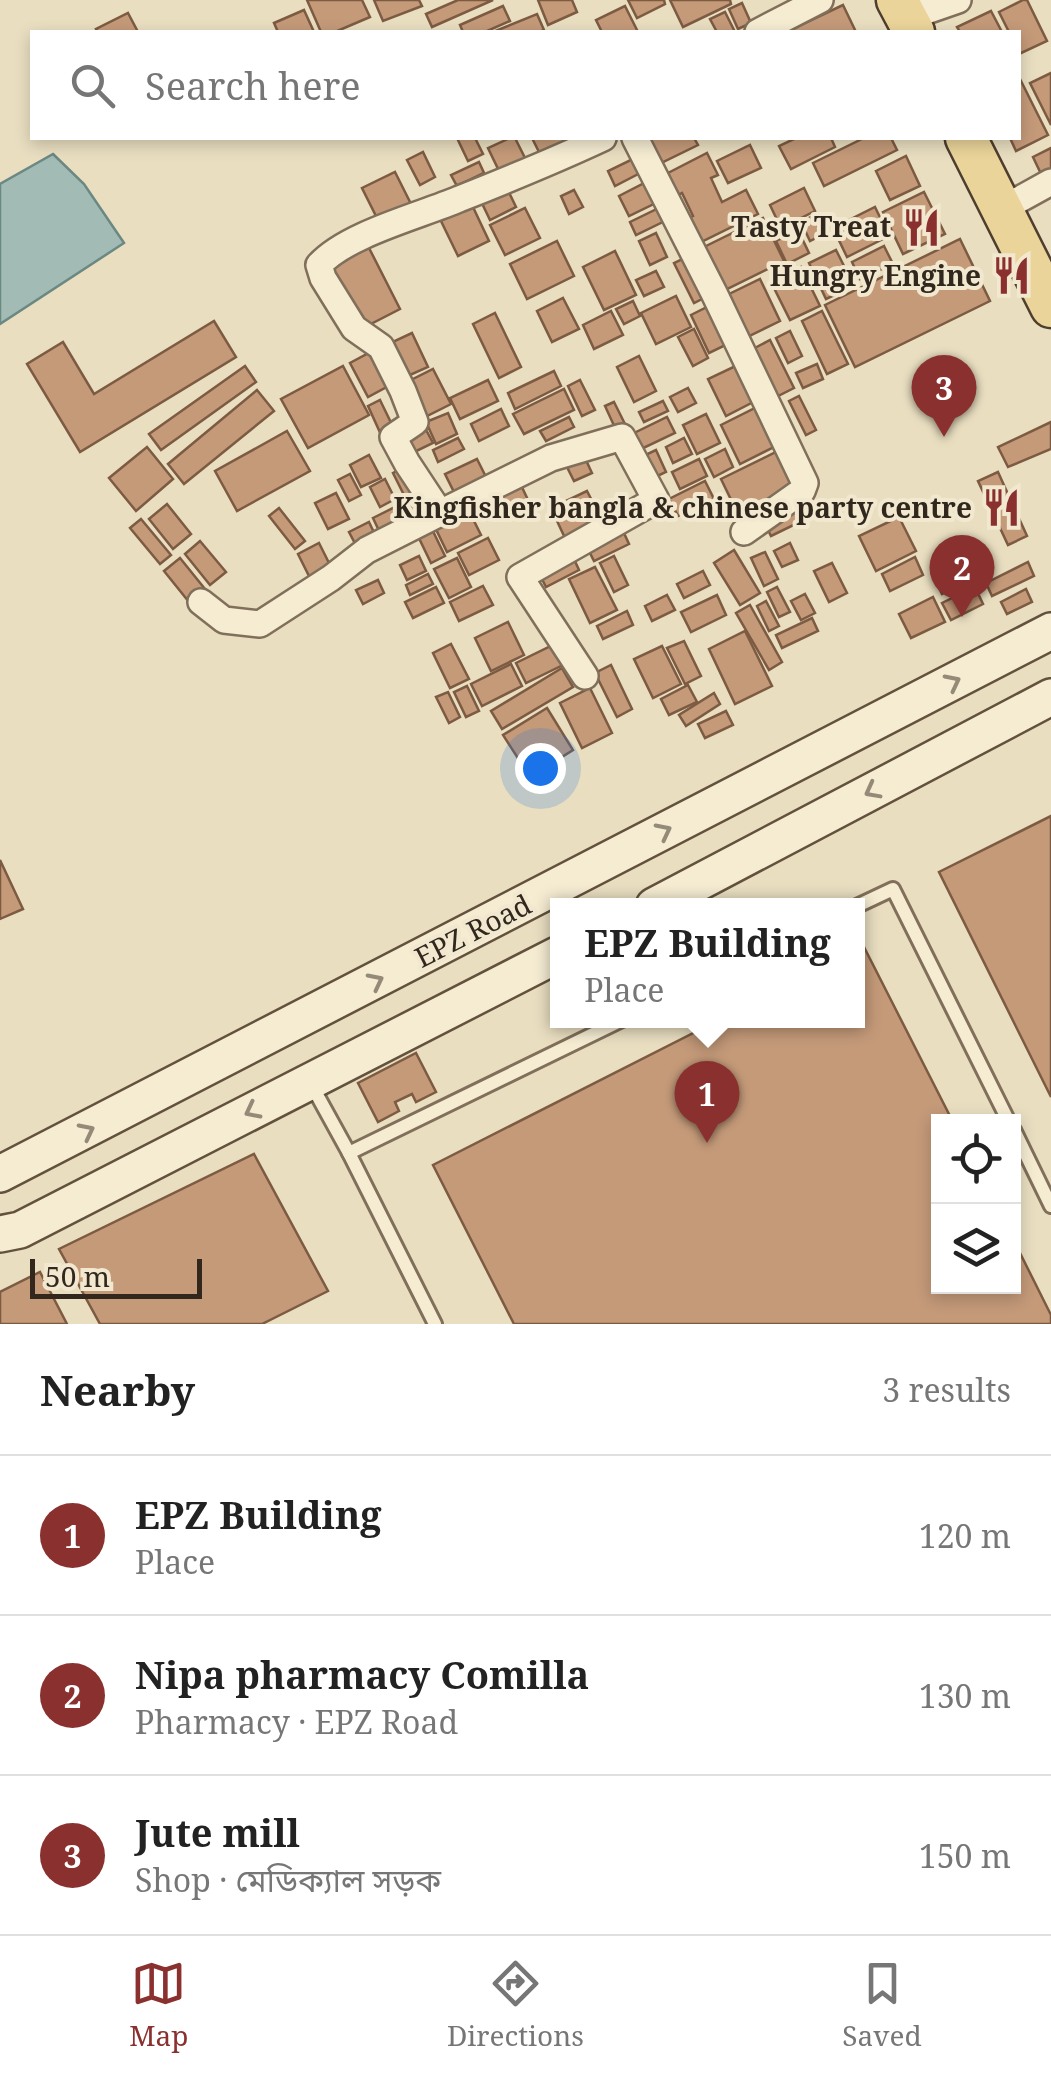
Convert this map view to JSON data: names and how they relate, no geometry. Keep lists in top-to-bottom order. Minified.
{"streets":{"main road":["EPZ Road"]},"places":{"restaurant":["Tasty Treat","Hungry Engine","Kingfisher bangla & chinese party centre"]},"scale_bar":"50 m","page":{"search":"Search here","pins":["3","2","1"],"popup":["EPZ Building","Place"],"scale":"50 m","heading":["Nearby","3 results"],"list":[{"mark":"1","name":"EPZ Building","note":"Place","value":"120 m"},{"mark":"2","name":"Nipa pharmacy Comilla","note":"Pharmacy · EPZ Road","value":"130 m"},{"mark":"3","name":"Jute mill","note":"Shop · মেডিক্যাল সড়ক","value":"150 m"}],"nav":["Map","Directions","Saved"]}}
